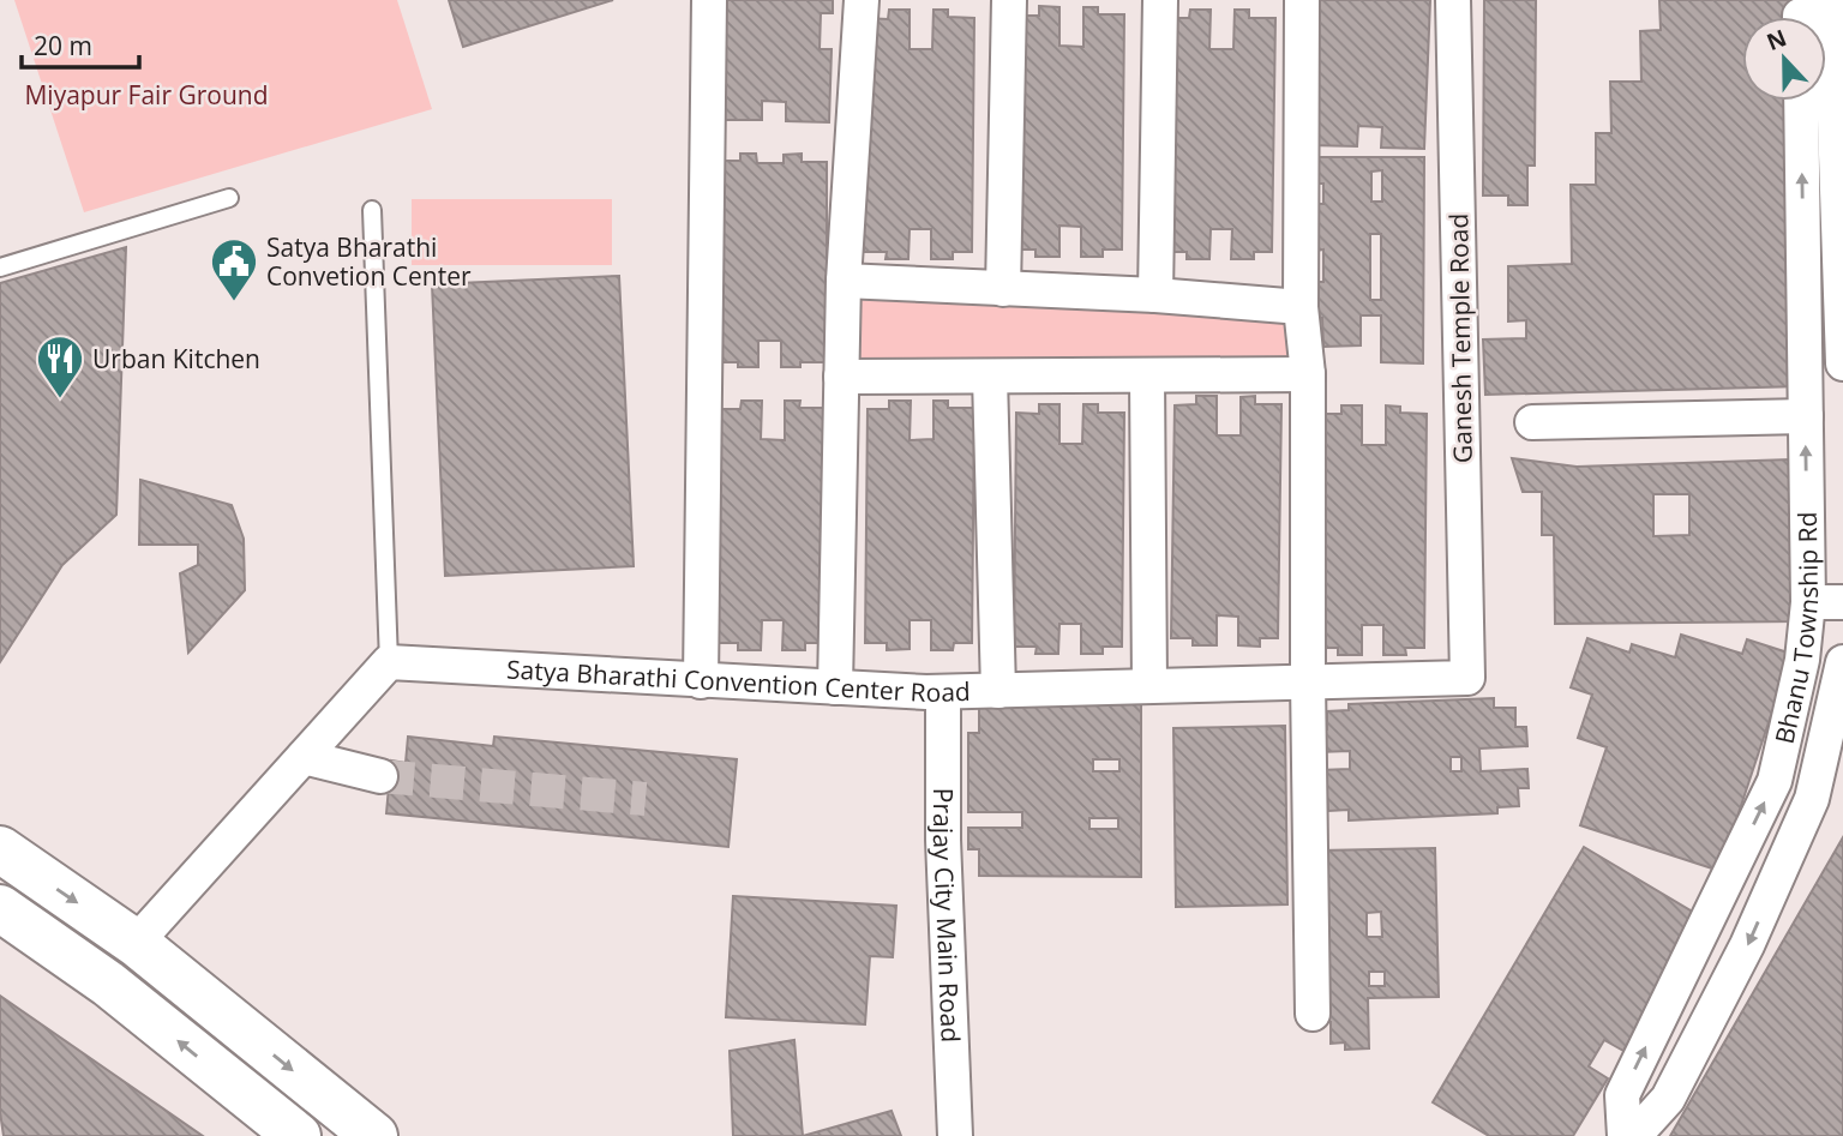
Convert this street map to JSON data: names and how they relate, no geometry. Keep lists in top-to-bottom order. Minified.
{"streets":{"street":["Ganesh Temple Road","Bhanu Township Rd","Satya Bharathi Convention Center Road","Prajay City Main Road"]},"crossings":[["Ganesh Temple Road","Satya Bharathi Convention Center Road"],["Satya Bharathi Convention Center Road","Prajay City Main Road"]],"parks":["Miyapur Fair Ground"],"places":{"public building":["Satya Bharathi Convetion Center"],"restaurant":["Urban Kitchen"]},"scale_bar":"20 m","north":"top"}
